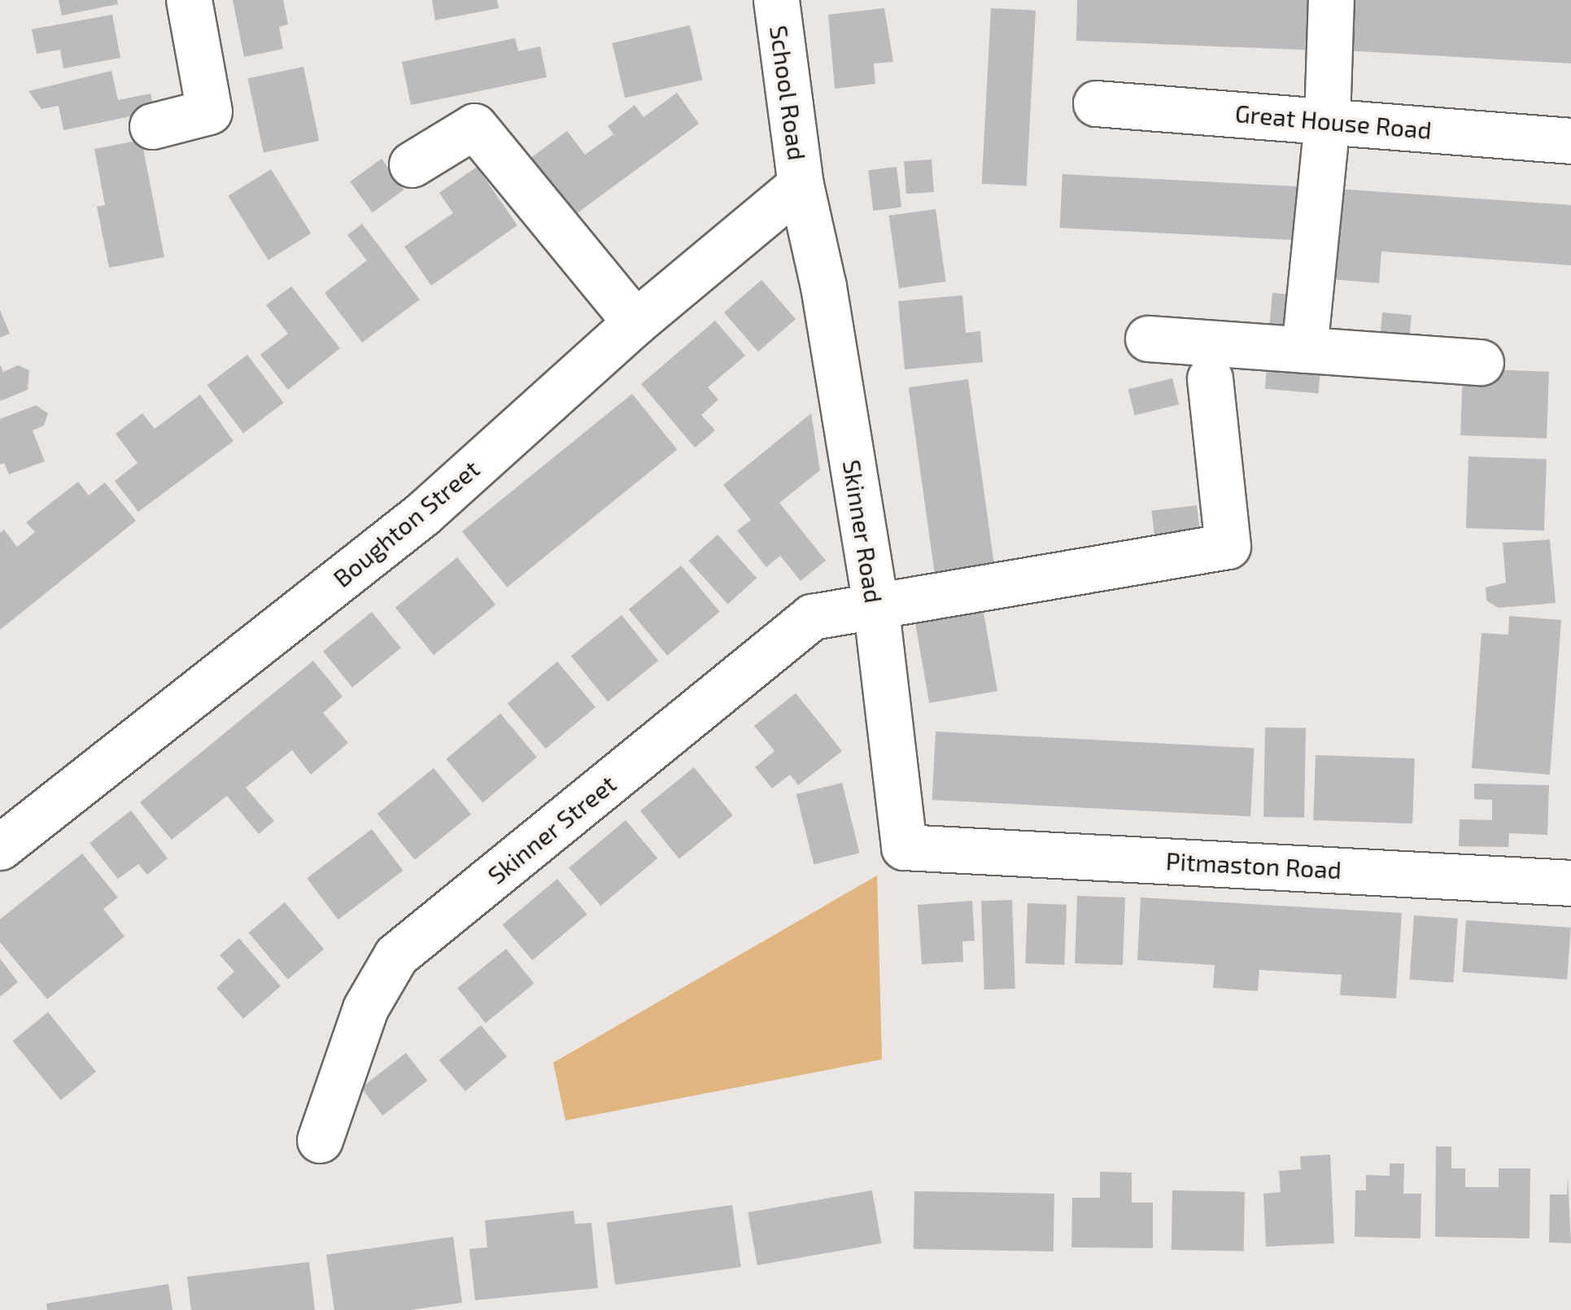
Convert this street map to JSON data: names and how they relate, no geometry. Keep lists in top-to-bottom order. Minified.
{"streets":{"street":["School Road","Great House Road","Boughton Street","Skinner Road","Skinner Street","Pitmaston Road"]},"crossings":[["School Road","Boughton Street"],["School Road","Skinner Road"],["Boughton Street","Skinner Road"],["Skinner Road","Skinner Street"],["Skinner Road","Pitmaston Road"]]}
